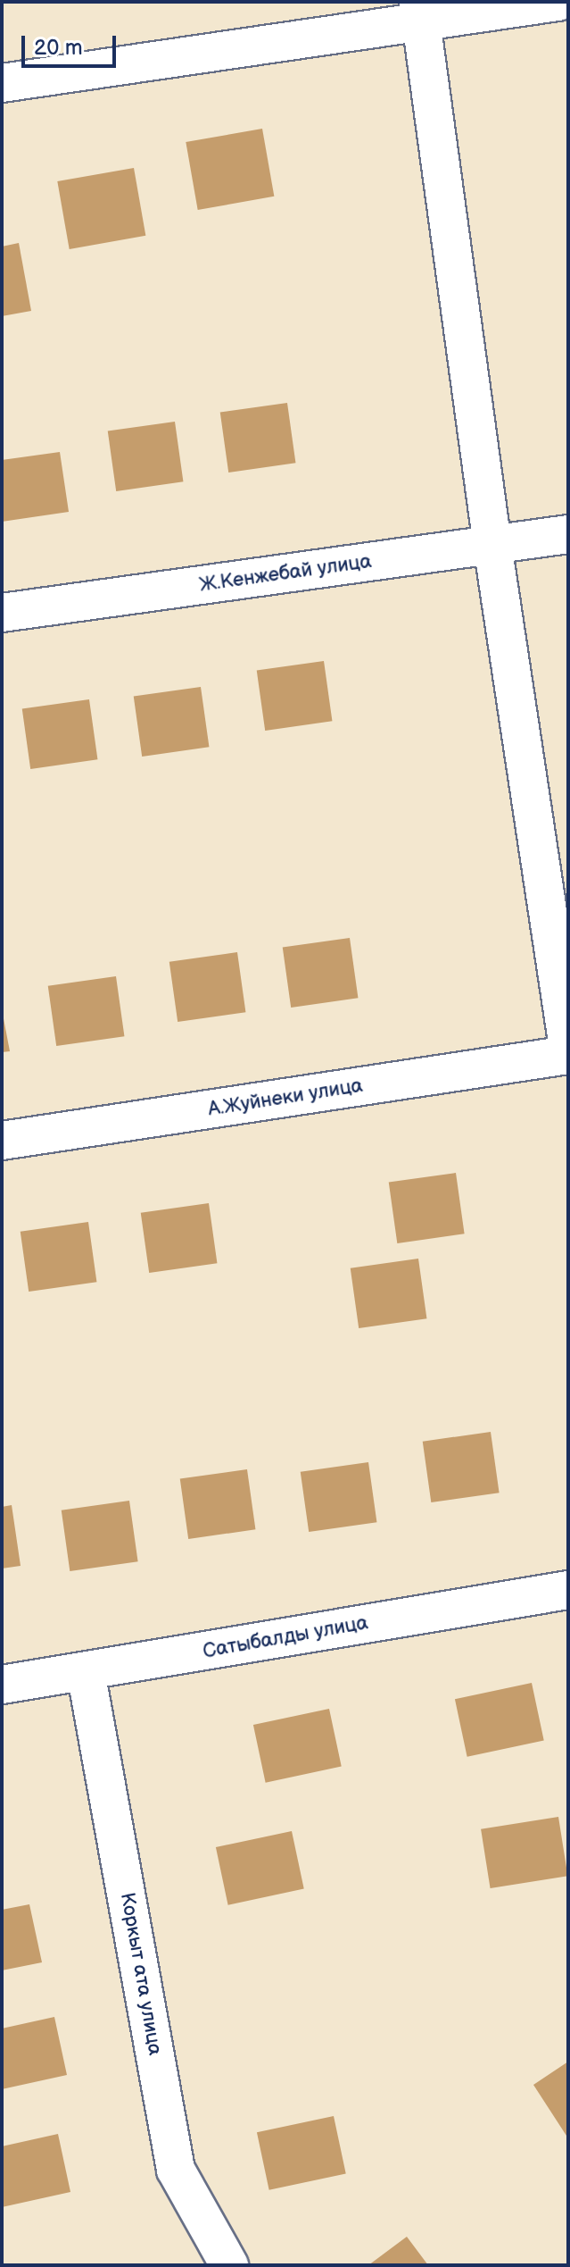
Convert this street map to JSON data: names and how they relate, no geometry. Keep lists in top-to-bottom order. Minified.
{"streets":{"street":["Ж.Кенжебай улица","А.Жуйнеки улица","Сатыбалды улица","Коркыт ата улица"]},"crossings":[["Сатыбалды улица","Коркыт ата улица"]],"scale_bar":"20 m"}
